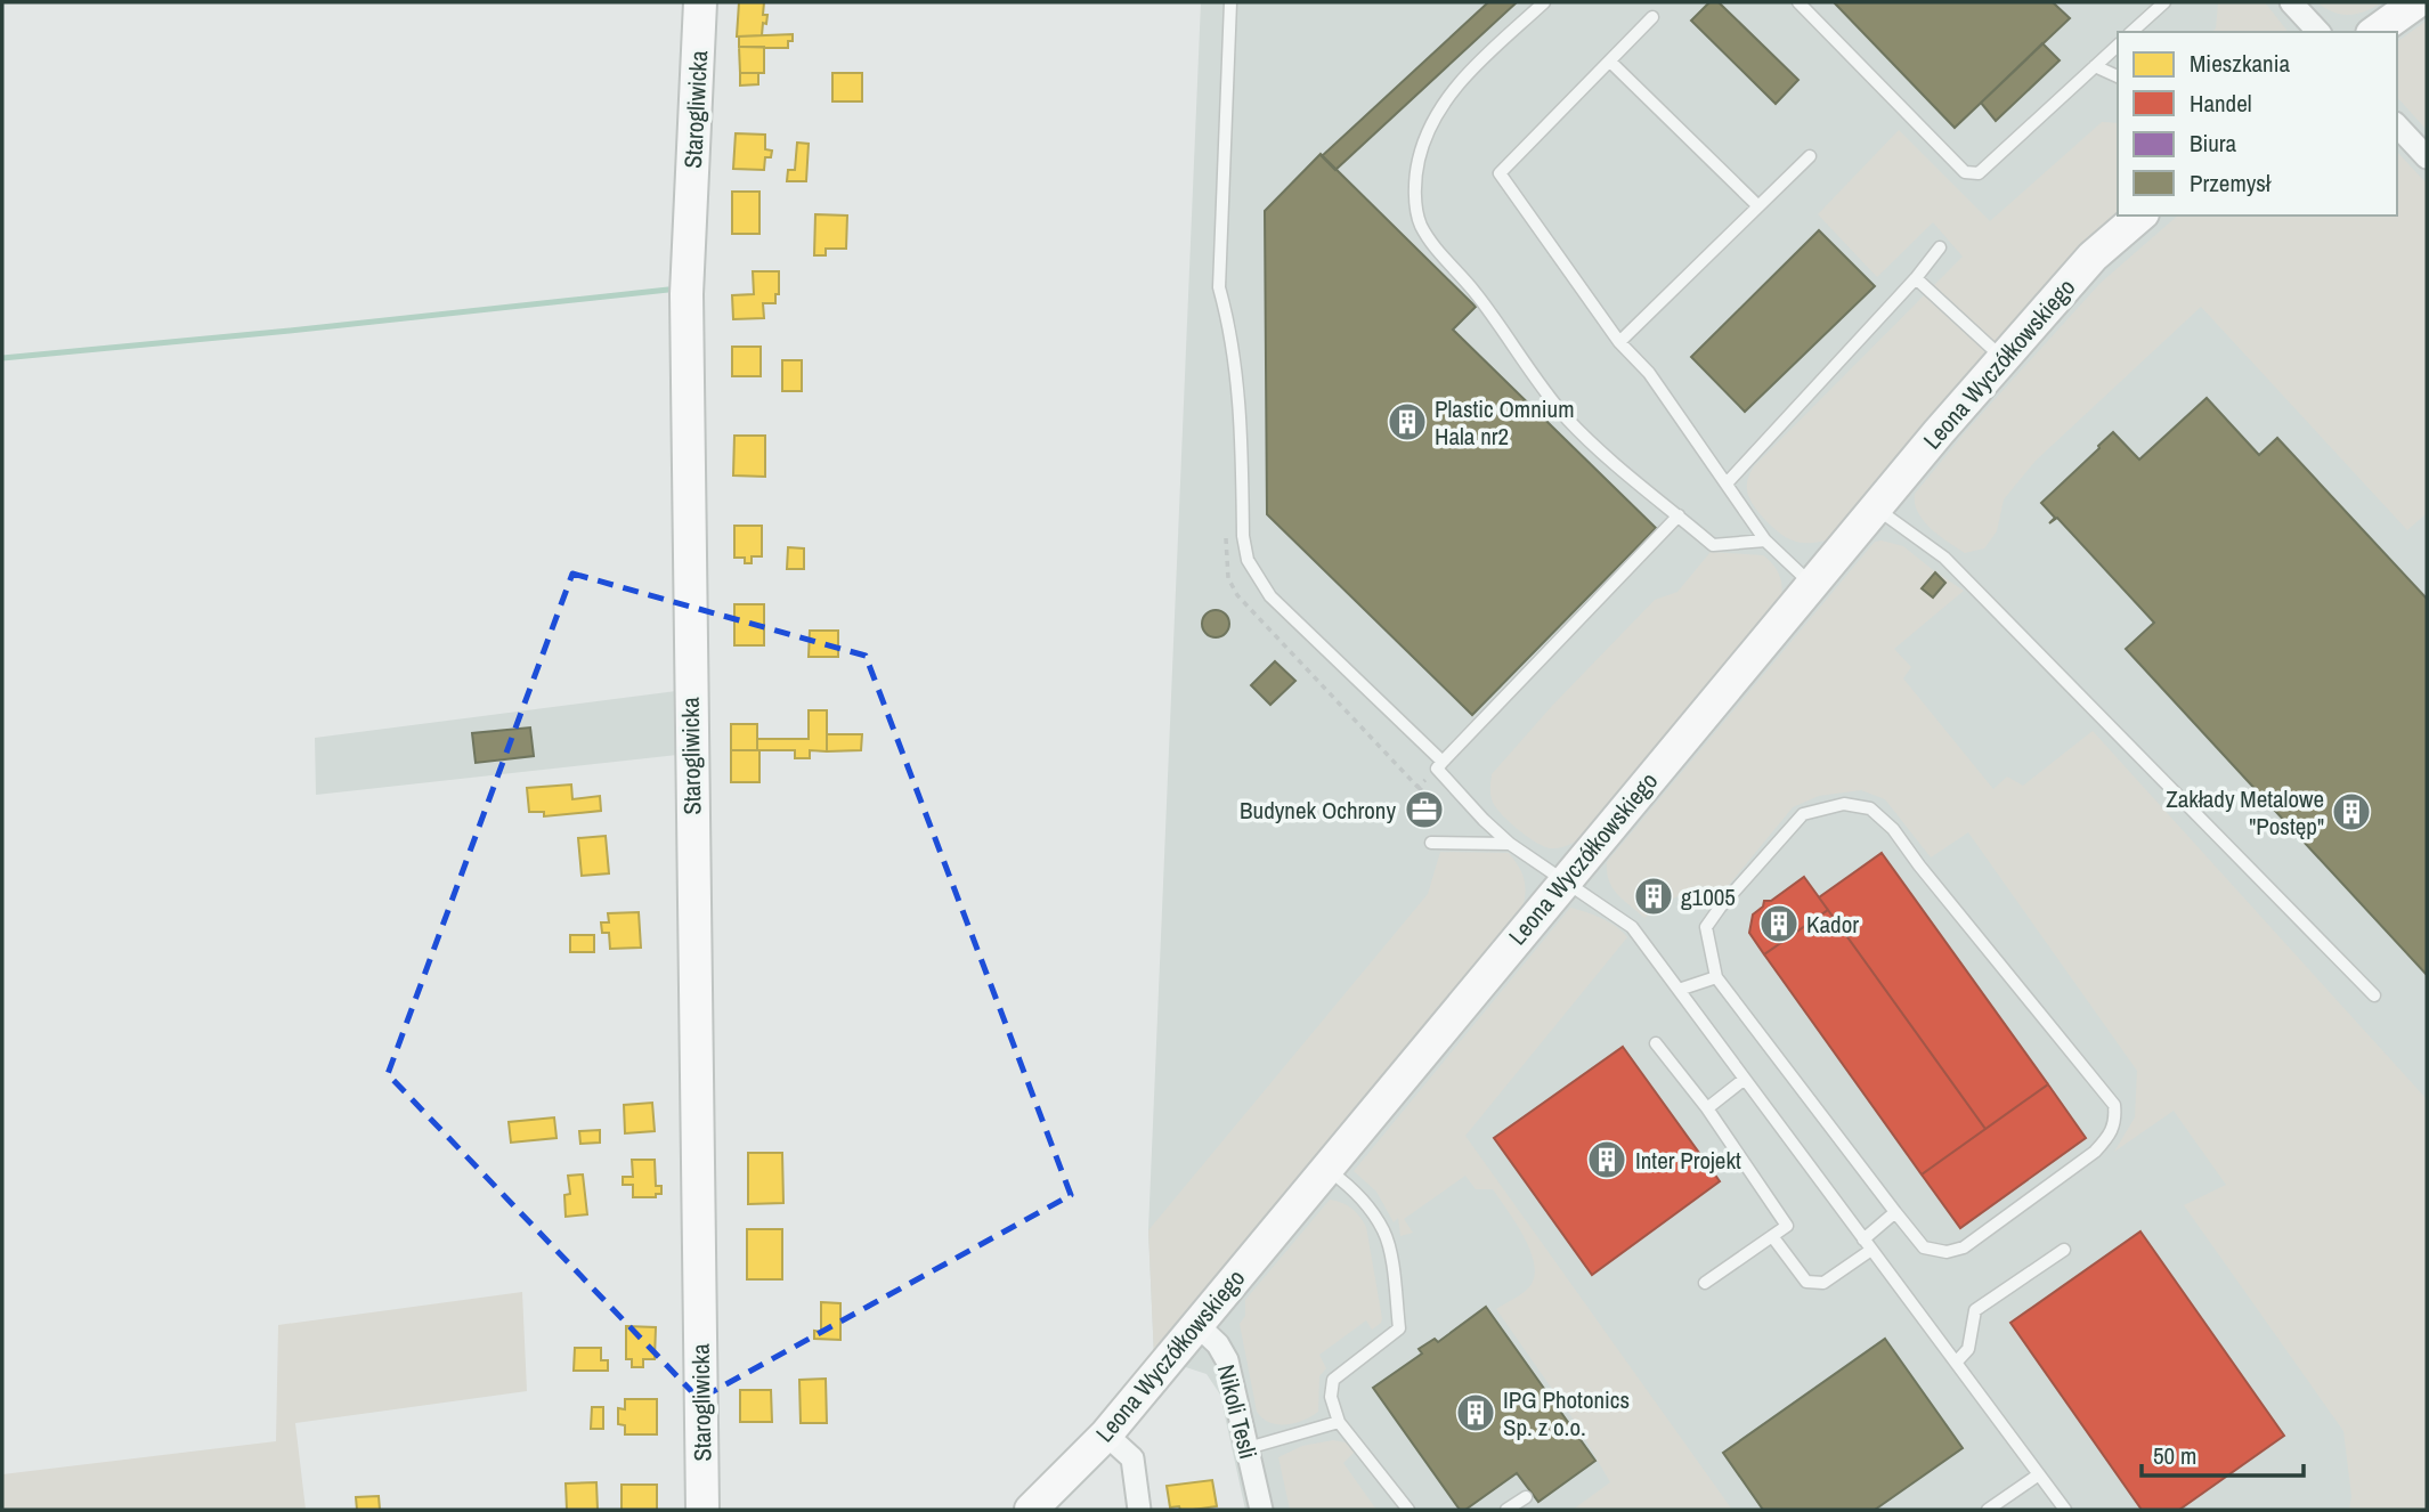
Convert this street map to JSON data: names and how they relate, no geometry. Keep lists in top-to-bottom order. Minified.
{"streets":{"street":["Starogliwicka","Leona Wyczółkowskiego","Nikoli Tesli"]},"crossings":[["Leona Wyczółkowskiego","Nikoli Tesli"]],"places":{"building":["Plastic Omnium Hala nr2","Zakłady Metalowe \"Postęp\"","g1005","Kador","Inter Projekt","IPG Photonics Sp. z o.o."],"office":["Budynek Ochrony"]},"legend":["Mieszkania","Handel","Biura","Przemysł"],"scale_bar":"50 m"}
